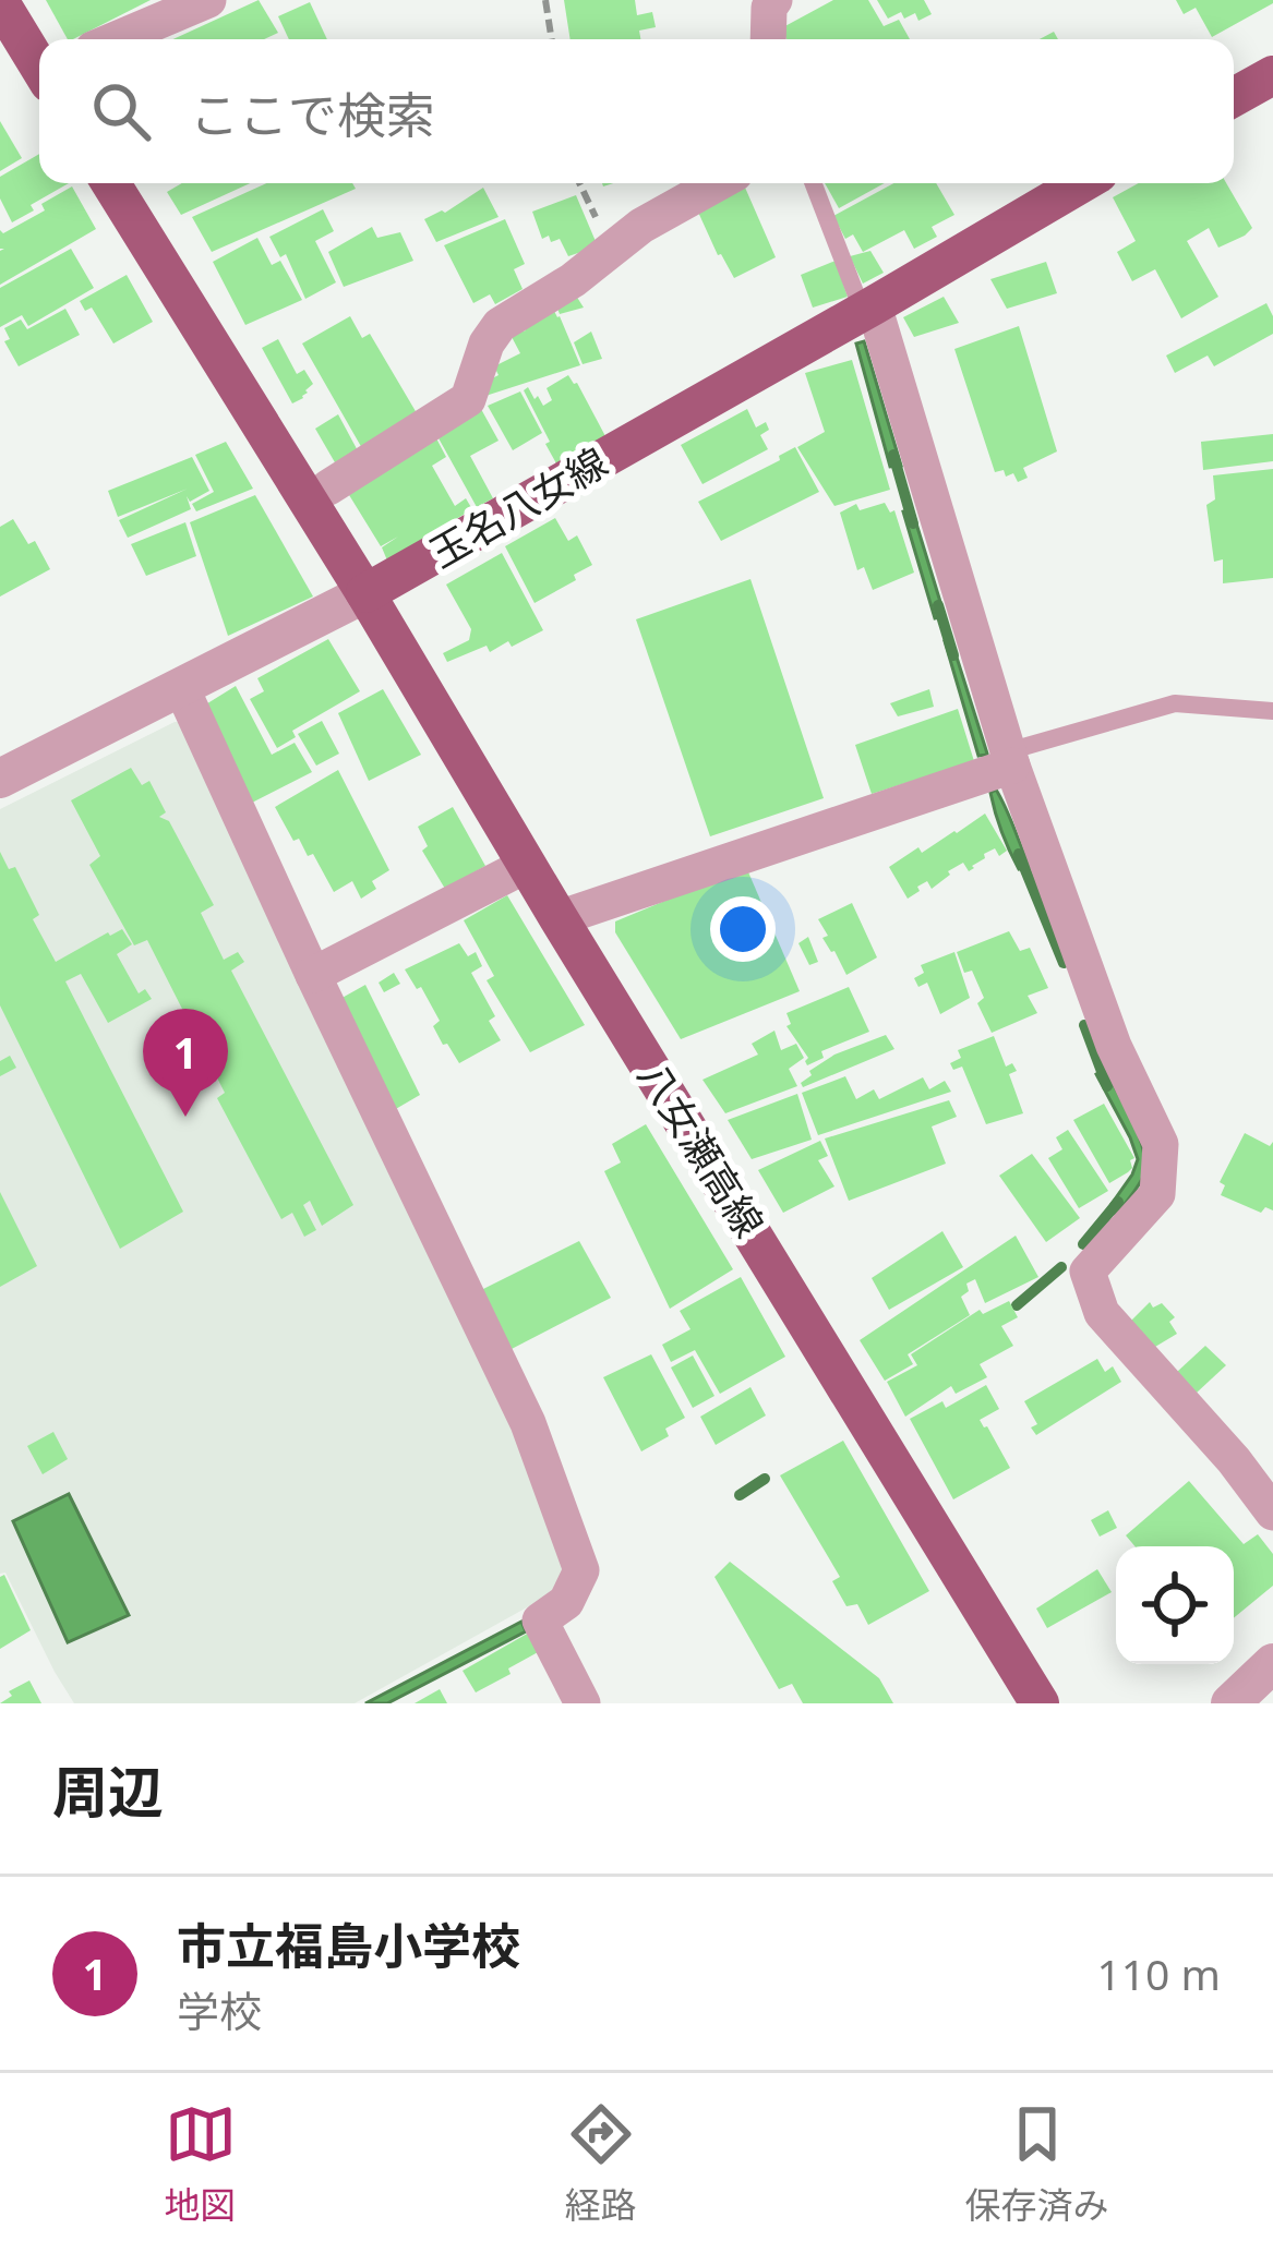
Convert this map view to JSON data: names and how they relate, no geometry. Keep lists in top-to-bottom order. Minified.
{"streets":{"main road":["玉名八女線","八女瀬高線"]},"crossings":[["玉名八女線","八女瀬高線"]],"page":{"search":"ここで検索","pins":"1","heading":"周辺","list":[{"mark":"1","name":"市立福島小学校","note":"学校","value":"110 m"}],"nav":["地図","経路","保存済み"]}}
